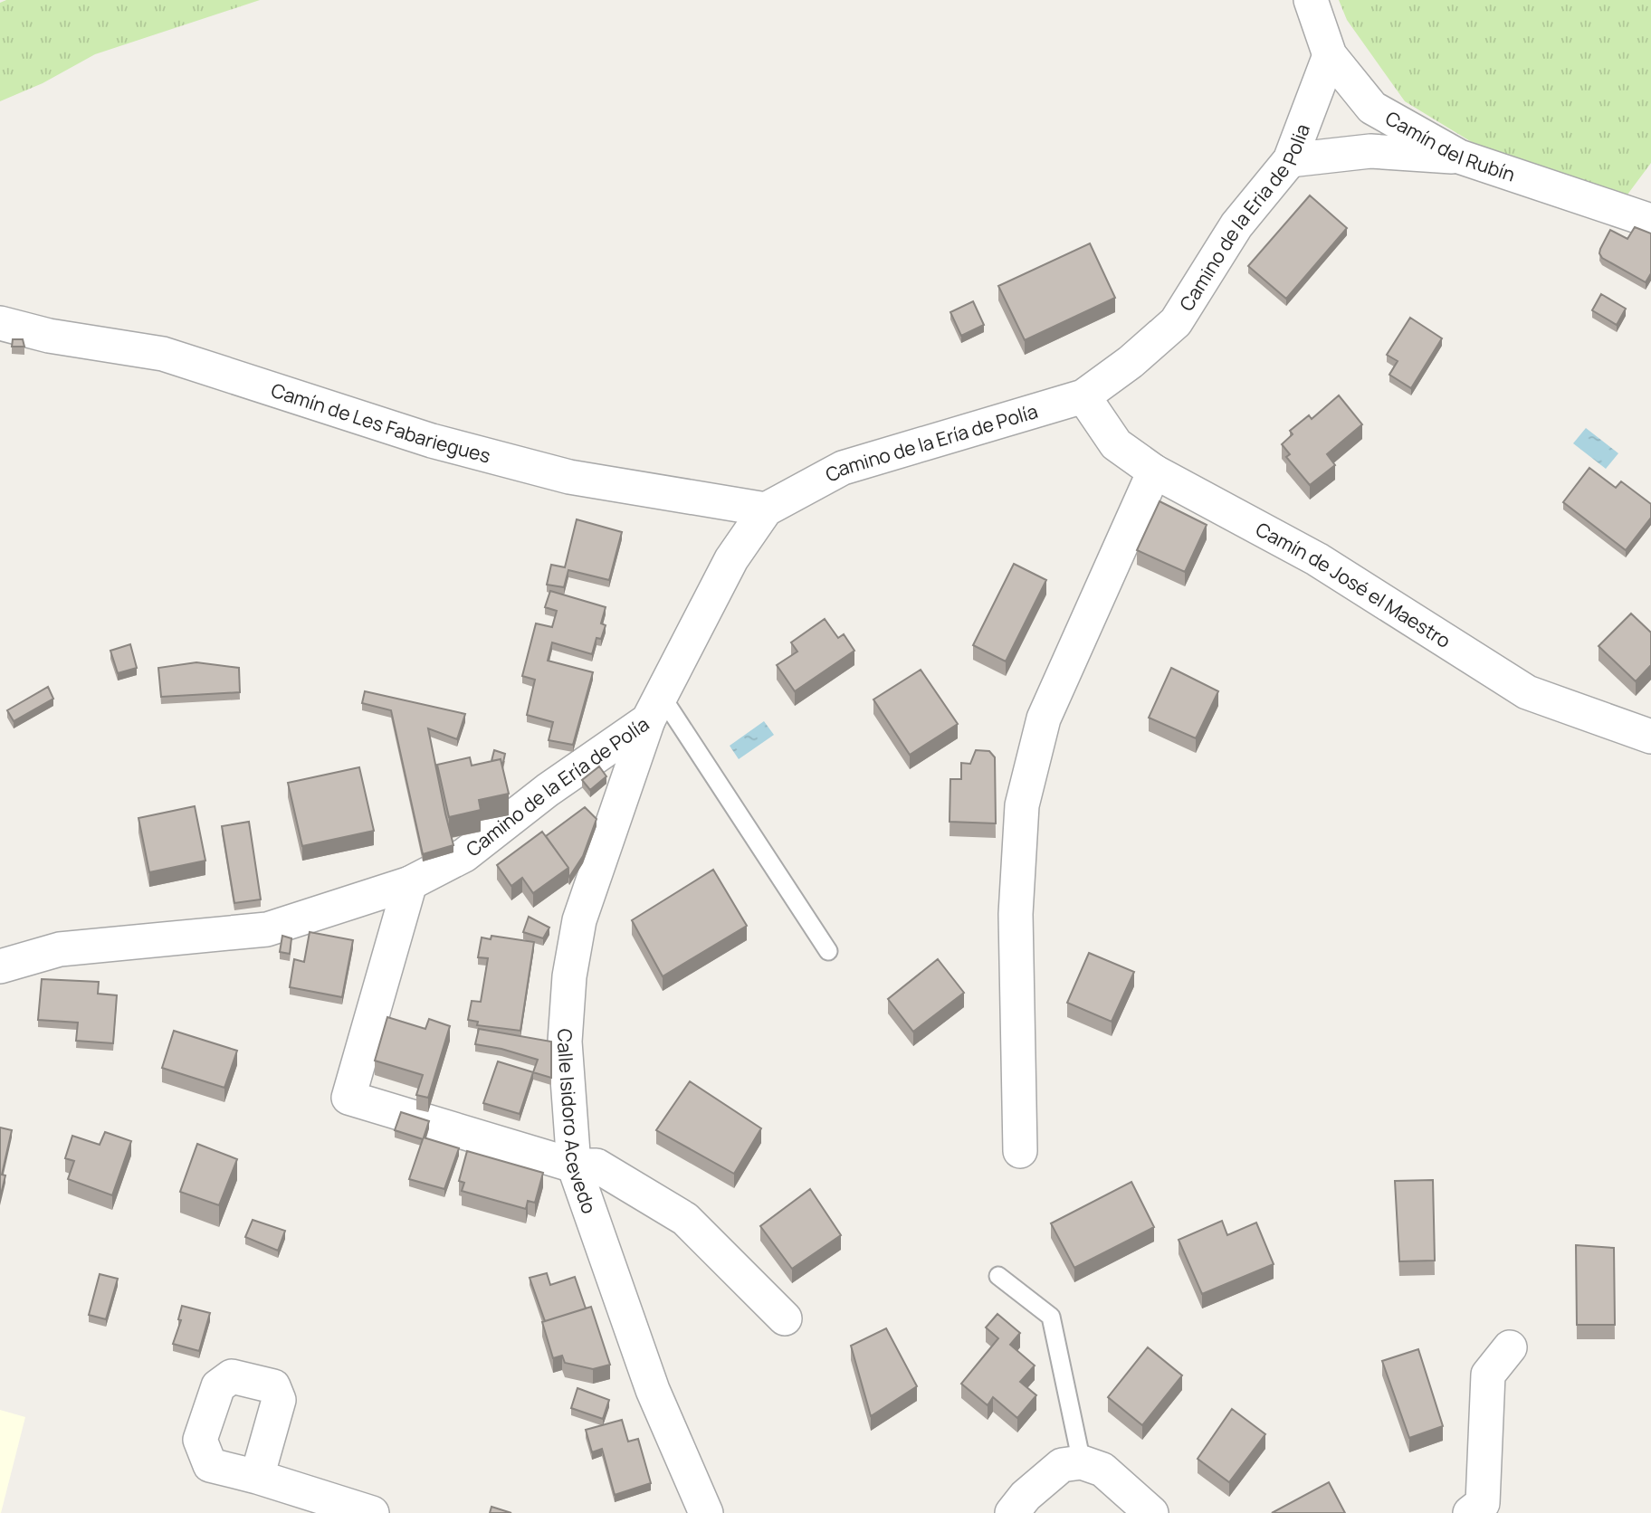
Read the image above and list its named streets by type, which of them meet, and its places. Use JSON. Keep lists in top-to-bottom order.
{
  "streets": {
    "street": [
      "Camín del Rubín",
      "Camino de la Eria de Polia",
      "Camín de Les Fabariegues",
      "Camino de la Ería de Polía",
      "Camín de José el Maestro",
      "Calle Isidoro Acevedo"
    ]
  },
  "crossings": [
    ["Camín del Rubín", "Camino de la Eria de Polia"],
    ["Camino de la Eria de Polia", "Camino de la Ería de Polía"],
    ["Camín de Les Fabariegues", "Camino de la Ería de Polía"],
    ["Camino de la Ería de Polía", "Camín de José el Maestro"],
    ["Camino de la Ería de Polía", "Calle Isidoro Acevedo"]
  ]
}
